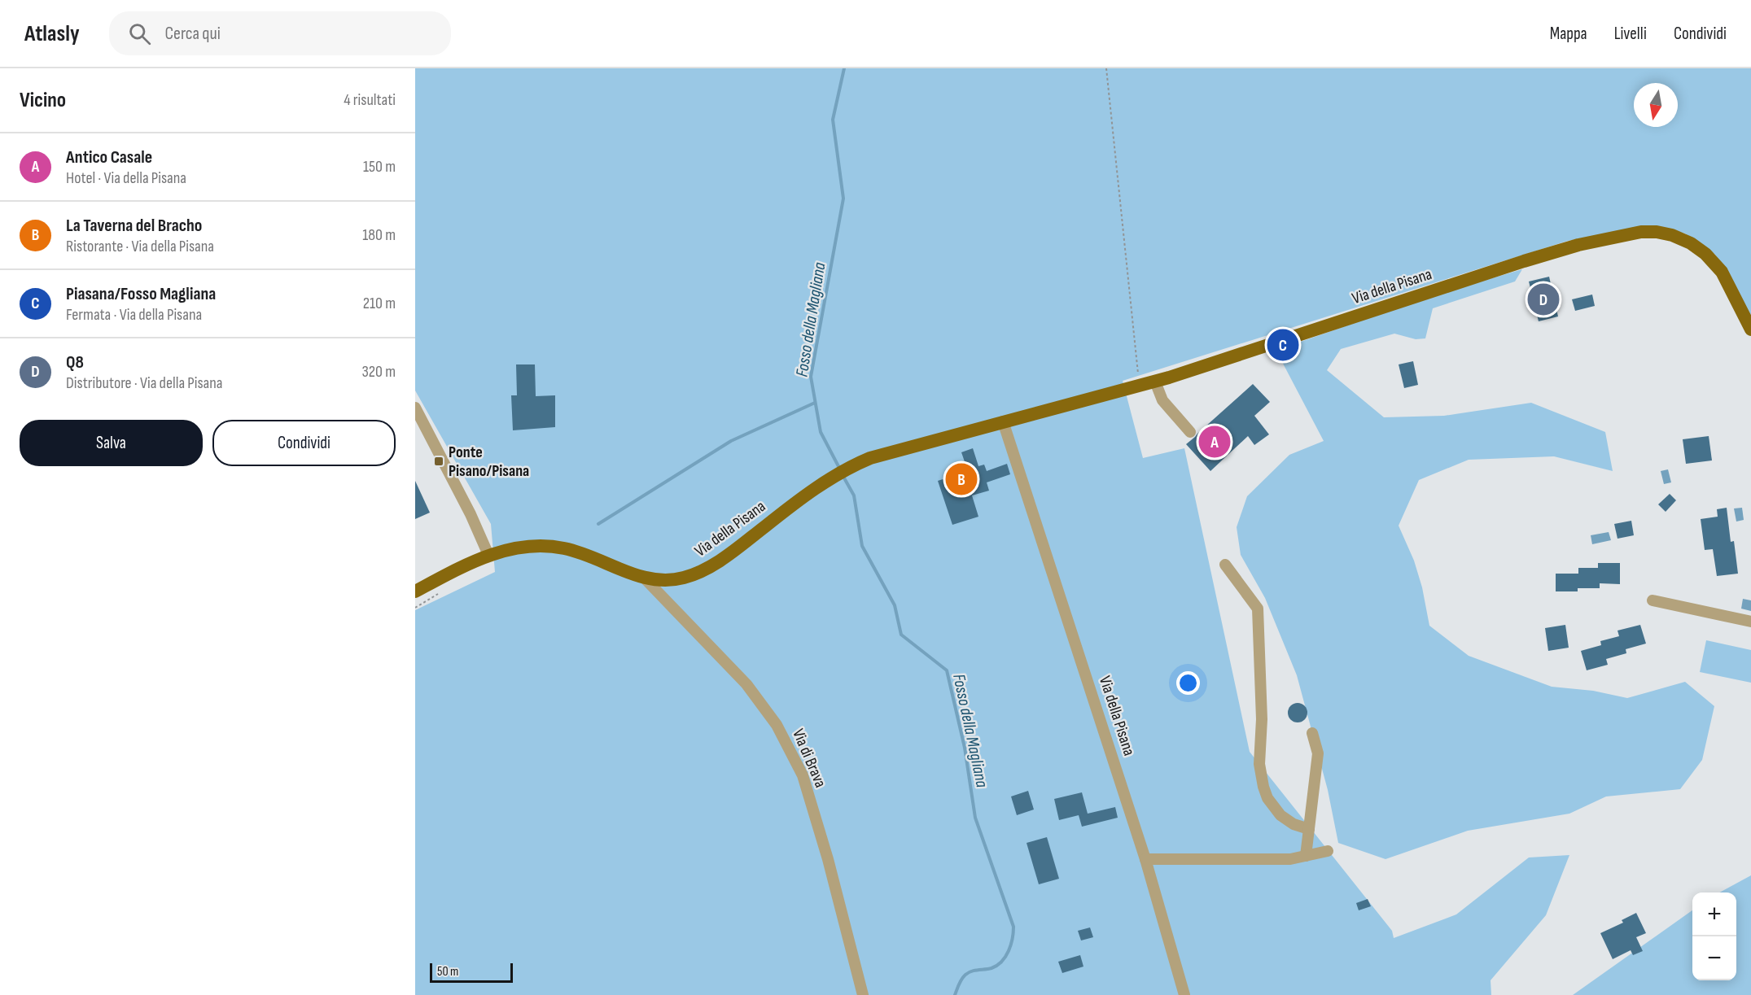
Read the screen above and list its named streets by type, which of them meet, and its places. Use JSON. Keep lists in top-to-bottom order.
{
  "streets": {
    "main road": ["Via della Pisana"],
    "street": ["Via di Brava"]
  },
  "crossings": [
    ["Via della Pisana", "Via di Brava"]
  ],
  "water": ["Fosso della Magliana"],
  "places": {
    "transit": ["Ponte Pisano/Pisana"]
  },
  "scale_bar": "50 m",
  "north": "bottom",
  "page": {
    "header": "Atlasly",
    "search": "Cerca qui",
    "nav": ["Mappa", "Livelli", "Condividi"],
    "heading": ["Vicino", "4 risultati"],
    "list": [
      {
        "mark": "A",
        "name": "Antico Casale",
        "note": "Hotel · Via della Pisana",
        "value": "150 m"
      },
      {
        "mark": "B",
        "name": "La Taverna del Bracho",
        "note": "Ristorante · Via della Pisana",
        "value": "180 m"
      },
      {
        "mark": "C",
        "name": "Piasana/Fosso Magliana",
        "note": "Fermata · Via della Pisana",
        "value": "210 m"
      },
      {
        "mark": "D",
        "name": "Q8",
        "note": "Distributore · Via della Pisana",
        "value": "320 m"
      }
    ],
    "pins": [
      "D",
      "C",
      "A",
      "B"
    ],
    "buttons": ["Salva", "Condividi"],
    "map_buttons": ["+", "−"],
    "scale": "50 m"
  }
}
